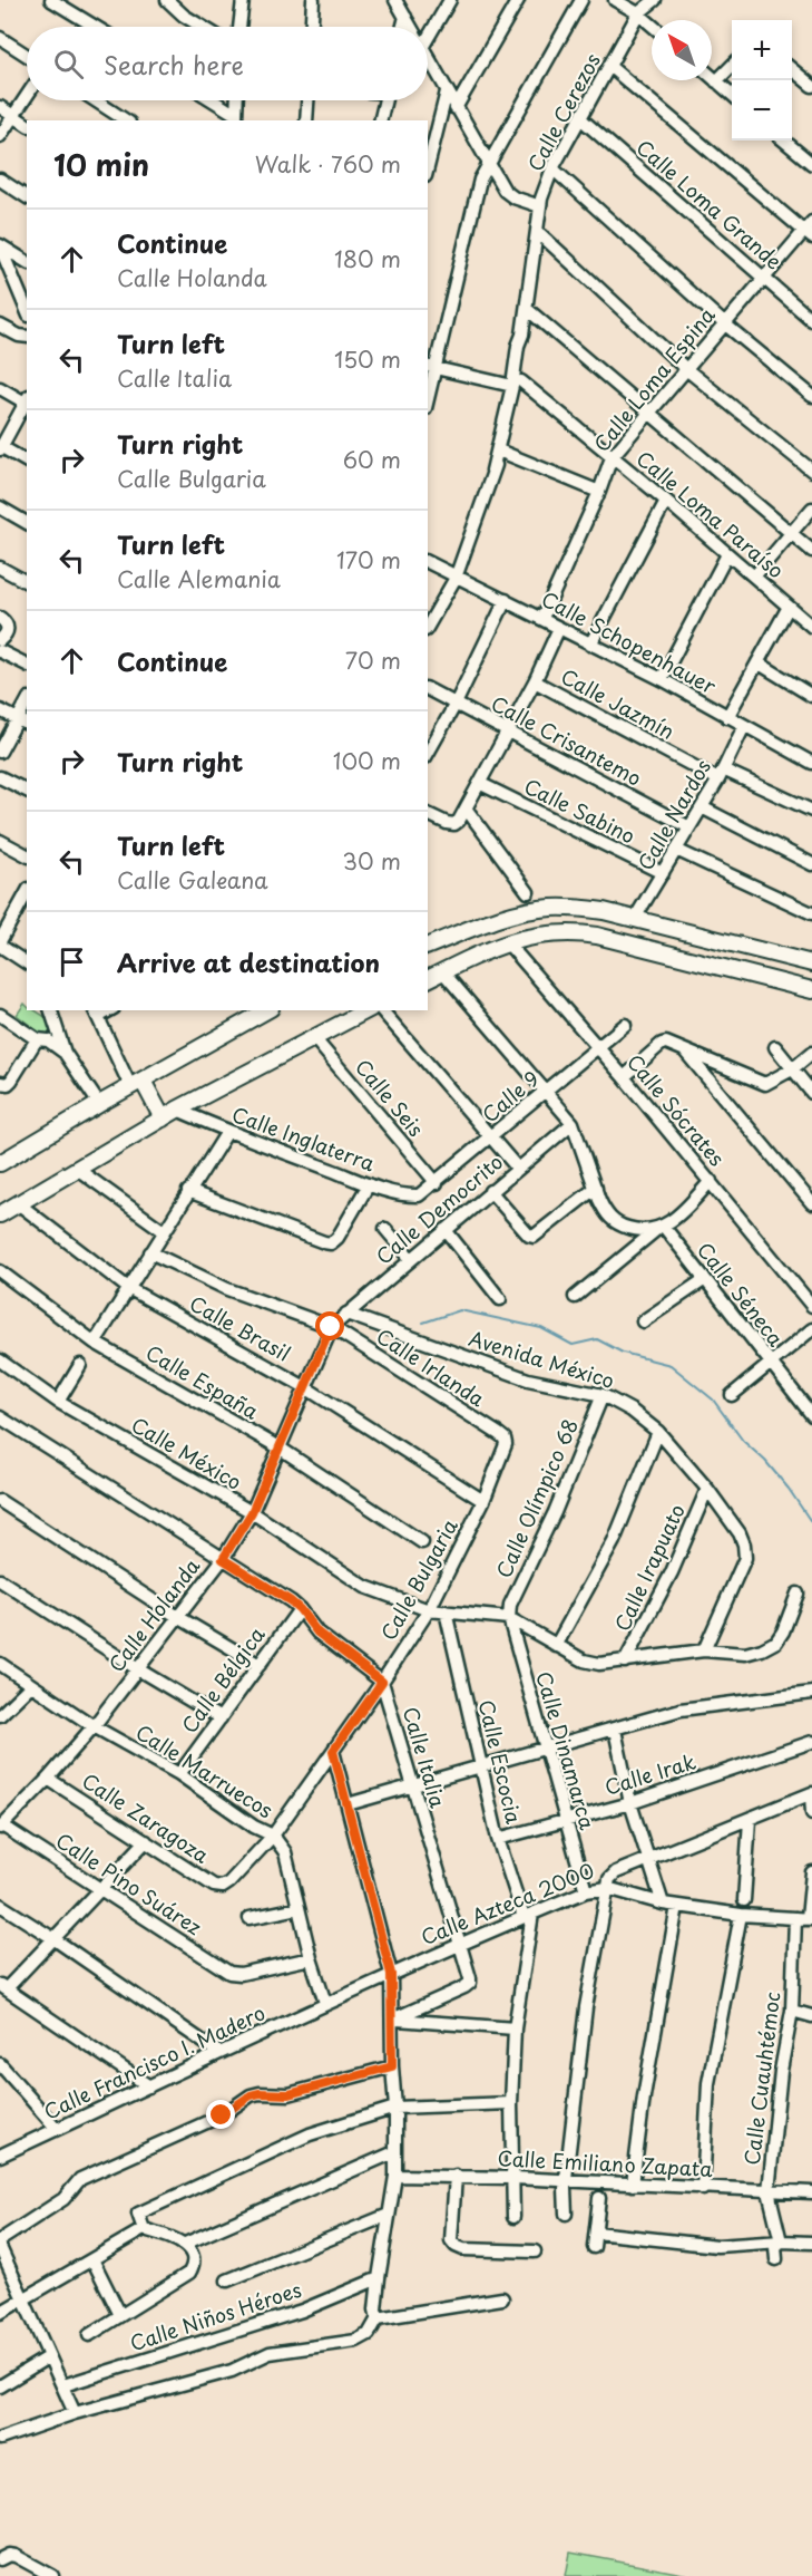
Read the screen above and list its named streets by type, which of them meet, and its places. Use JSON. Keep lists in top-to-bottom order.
{
  "streets": {
    "street": [
      "Calle Cerezos",
      "Calle Loma Grande",
      "Calle Loma Espina",
      "Calle Loma Paraíso",
      "Calle Schopenhauer",
      "Calle Jazmín",
      "Calle Crisantemo",
      "Calle Sabino",
      "Calle Nardos",
      "Calle 9",
      "Calle Seis",
      "Calle Sócrates",
      "Calle Inglaterra",
      "Calle Democrito",
      "Calle Séneca",
      "Calle Brasil",
      "Avenida México",
      "Calle Irlanda",
      "Calle España",
      "Calle México",
      "Calle Olímpico 68",
      "Calle Irapuato",
      "Calle Bulgaria",
      "Calle Holanda",
      "Calle Bélgica",
      "Calle Dinamarca",
      "Calle Italia",
      "Calle Escocia",
      "Calle Marruecos",
      "Calle Irak",
      "Calle Zaragoza",
      "Calle Pino Suárez",
      "Calle Azteca 2000",
      "Calle Francisco I. Madero",
      "Calle Cuauhtémoc",
      "Calle Emiliano Zapata",
      "Calle Niños Héroes"
    ]
  },
  "crossings": [
    ["Calle Cerezos", "Calle Loma Grande"],
    ["Calle Cerezos", "Calle Loma Paraíso"],
    ["Calle Cerezos", "Calle Schopenhauer"],
    ["Calle Loma Grande", "Calle Loma Espina"],
    ["Calle Loma Espina", "Calle Loma Paraíso"],
    ["Calle Loma Espina", "Calle Schopenhauer"],
    ["Calle Schopenhauer", "Calle Nardos"],
    ["Calle Jazmín", "Calle Nardos"],
    ["Calle Crisantemo", "Calle Nardos"],
    ["Calle Sabino", "Calle Nardos"],
    ["Calle 9", "Calle Seis"],
    ["Calle 9", "Calle Sócrates"],
    ["Calle 9", "Calle Inglaterra"],
    ["Calle Democrito", "Avenida México"],
    ["Calle Democrito", "Calle Irlanda"],
    ["Calle Democrito", "Calle Holanda"],
    ["Calle Brasil", "Calle Bulgaria"],
    ["Calle Brasil", "Calle Holanda"],
    ["Avenida México", "Calle Olímpico 68"],
    ["Avenida México", "Calle Irapuato"],
    ["Calle Irlanda", "Calle Bulgaria"],
    ["Calle Irlanda", "Calle Holanda"],
    ["Calle España", "Calle Holanda"],
    ["Calle México", "Calle Bulgaria"],
    ["Calle México", "Calle Holanda"],
    ["Calle Olímpico 68", "Calle Dinamarca"],
    ["Calle Bulgaria", "Calle Italia"],
    ["Calle Bulgaria", "Calle Marruecos"],
    ["Calle Bulgaria", "Calle Zaragoza"],
    ["Calle Holanda", "Calle Marruecos"],
    ["Calle Holanda", "Calle Zaragoza"],
    ["Calle Holanda", "Calle Pino Suárez"],
    ["Calle Bélgica", "Calle Marruecos"],
    ["Calle Dinamarca", "Calle Irak"],
    ["Calle Dinamarca", "Calle Azteca 2000"],
    ["Calle Italia", "Calle Azteca 2000"],
    ["Calle Escocia", "Calle Irak"],
    ["Calle Escocia", "Calle Azteca 2000"],
    ["Calle Marruecos", "Calle Pino Suárez"],
    ["Calle Marruecos", "Calle Azteca 2000"],
    ["Calle Marruecos", "Calle Francisco I. Madero"],
    ["Calle Azteca 2000", "Calle Francisco I. Madero"],
    ["Calle Cuauhtémoc", "Calle Emiliano Zapata"]
  ],
  "north": "top left",
  "page": {
    "map_buttons": ["+", "−"],
    "search": "Search here",
    "heading": ["10 min", "Walk · 760 m"],
    "list": [
      ["Continue", "Calle Holanda", "180 m"],
      ["Turn left", "Calle Italia", "150 m"],
      ["Turn right", "Calle Bulgaria", "60 m"],
      ["Turn left", "Calle Alemania", "170 m"],
      ["Continue", "70 m"],
      ["Turn right", "100 m"],
      ["Turn left", "Calle Galeana", "30 m"],
      "Arrive at destination"
    ]
  }
}
